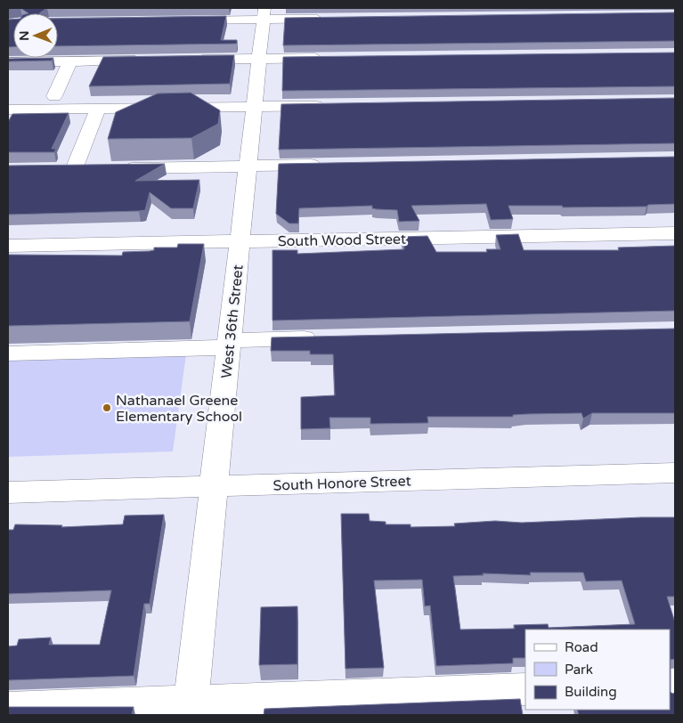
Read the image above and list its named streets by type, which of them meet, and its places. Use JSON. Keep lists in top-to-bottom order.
{
  "streets": {
    "street": ["South Wood Street", "West 36th Street", "South Honore Street"]
  },
  "crossings": [
    ["South Wood Street", "West 36th Street"],
    ["West 36th Street", "South Honore Street"]
  ],
  "places": ["Nathanael Greene Elementary School"],
  "legend": ["Road", "Park", "Building"],
  "north": "left"
}
